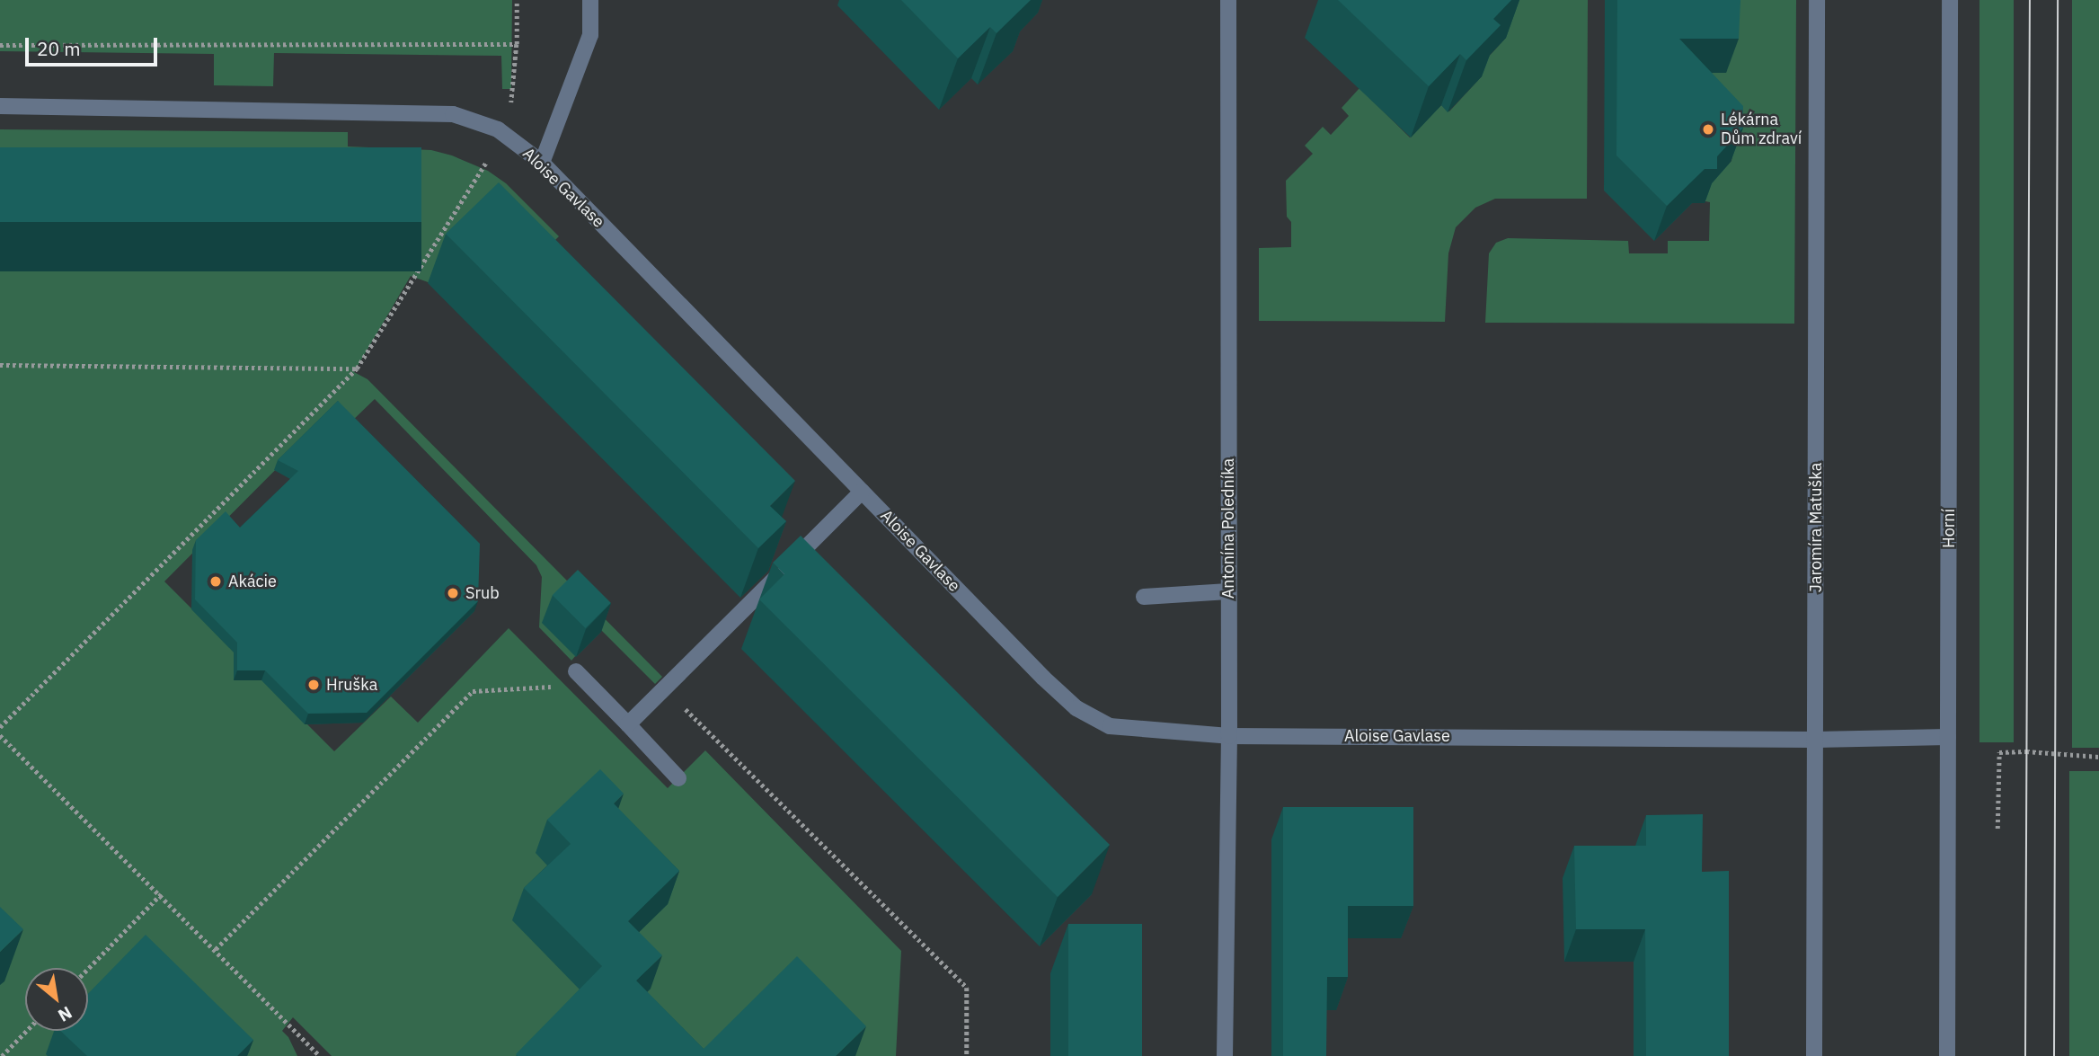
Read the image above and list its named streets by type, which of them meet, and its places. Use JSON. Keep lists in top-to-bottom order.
{
  "streets": {
    "street": [
      "Aloise Gavlase",
      "Jaromíra Matuška",
      "Antonína Poledníka",
      "Horní"
    ]
  },
  "crossings": [
    ["Aloise Gavlase", "Jaromíra Matuška"],
    ["Aloise Gavlase", "Antonína Poledníka"],
    ["Aloise Gavlase", "Horní"]
  ],
  "places": [
    "Lékárna Dům zdraví",
    "Akácie",
    "Srub",
    "Hruška"
  ],
  "scale_bar": "20 m",
  "north": "bottom right"
}
